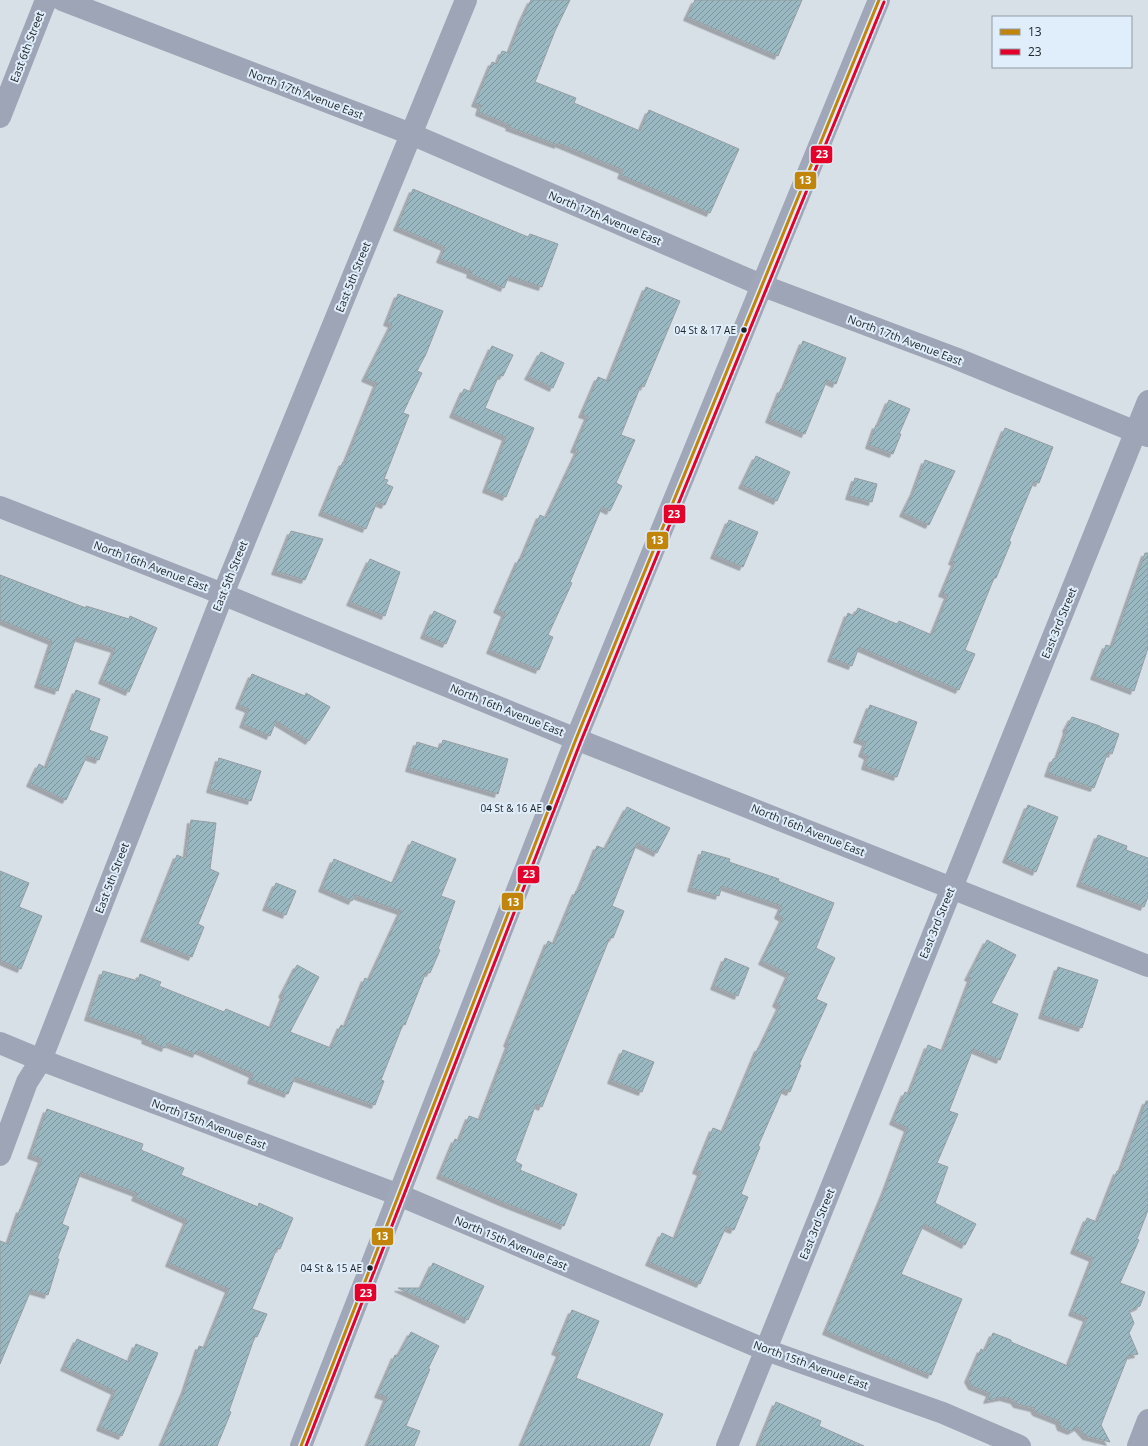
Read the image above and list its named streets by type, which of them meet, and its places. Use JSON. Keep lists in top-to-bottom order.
{
  "streets": {
    "street": [
      "East 6th Street",
      "North 17th Avenue East",
      "East 5th Street",
      "North 16th Avenue East",
      "East 3rd Street",
      "North 15th Avenue East"
    ]
  },
  "crossings": [
    ["North 17th Avenue East", "East 5th Street"],
    ["North 17th Avenue East", "East 3rd Street"],
    ["East 5th Street", "North 16th Avenue East"],
    ["East 5th Street", "North 15th Avenue East"],
    ["North 16th Avenue East", "East 3rd Street"],
    ["East 3rd Street", "North 15th Avenue East"]
  ],
  "places": ["04 St & 17 AE", "04 St & 16 AE", "04 St & 15 AE"],
  "lines": ["transit line 13", "transit line 23"],
  "legend": ["13", "23"]
}
